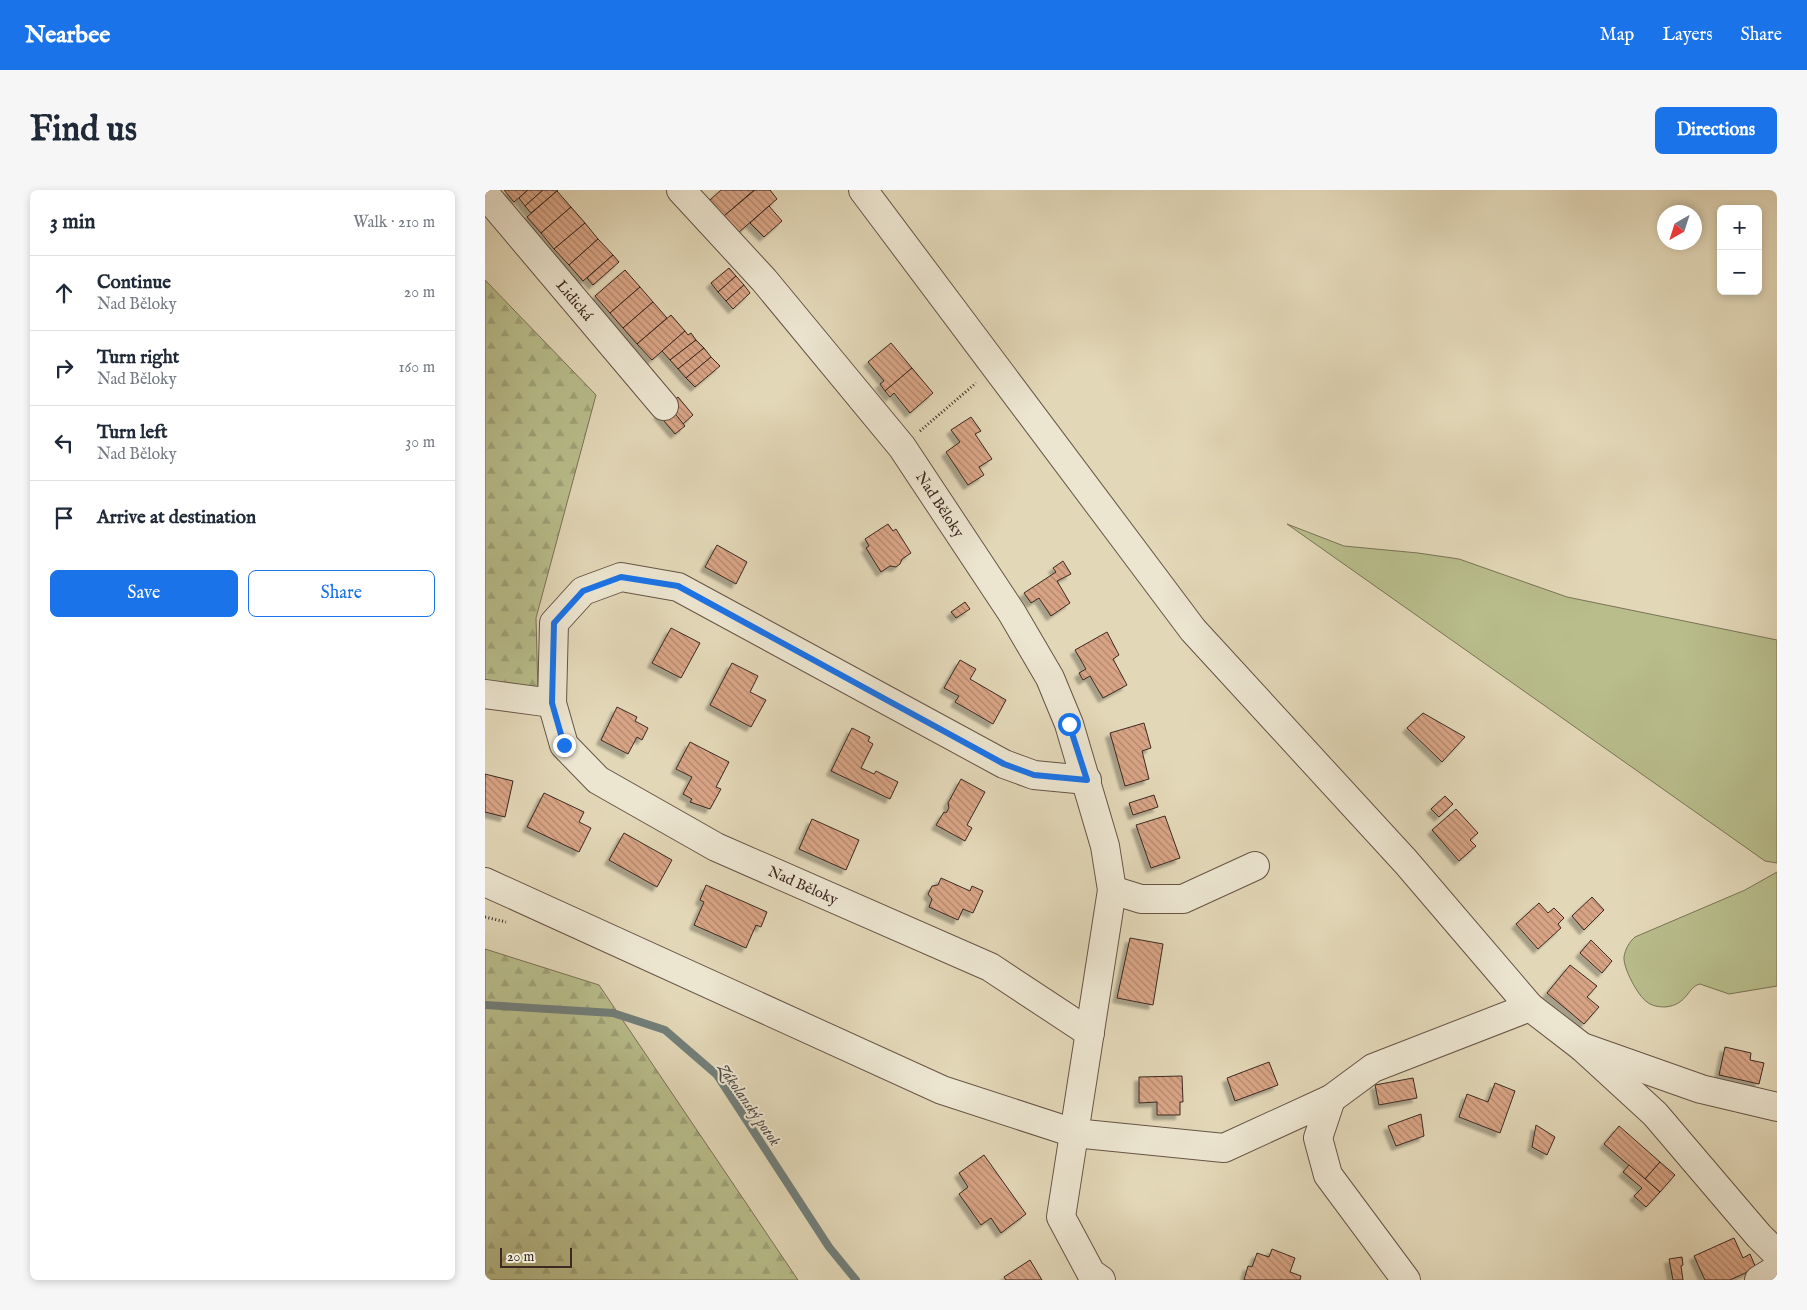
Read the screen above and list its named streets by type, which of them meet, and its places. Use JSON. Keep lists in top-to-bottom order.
{
  "streets": {
    "street": ["Lidická", "Nad Běloky"]
  },
  "water": ["Zákolanský potok"],
  "scale_bar": "20 m",
  "north": "bottom left",
  "page": {
    "header": "Nearbee",
    "nav": ["Map", "Layers", "Share"],
    "buttons": [
      "Directions",
      ["Save", "Share"]
    ],
    "title": "Find us",
    "heading": ["3 min", "Walk · 210 m"],
    "map_buttons": ["+", "−"],
    "list": [
      ["Continue", "Nad Běloky", "20 m"],
      ["Turn right", "Nad Běloky", "160 m"],
      ["Turn left", "Nad Běloky", "30 m"],
      "Arrive at destination"
    ],
    "scale": "20 m"
  }
}
